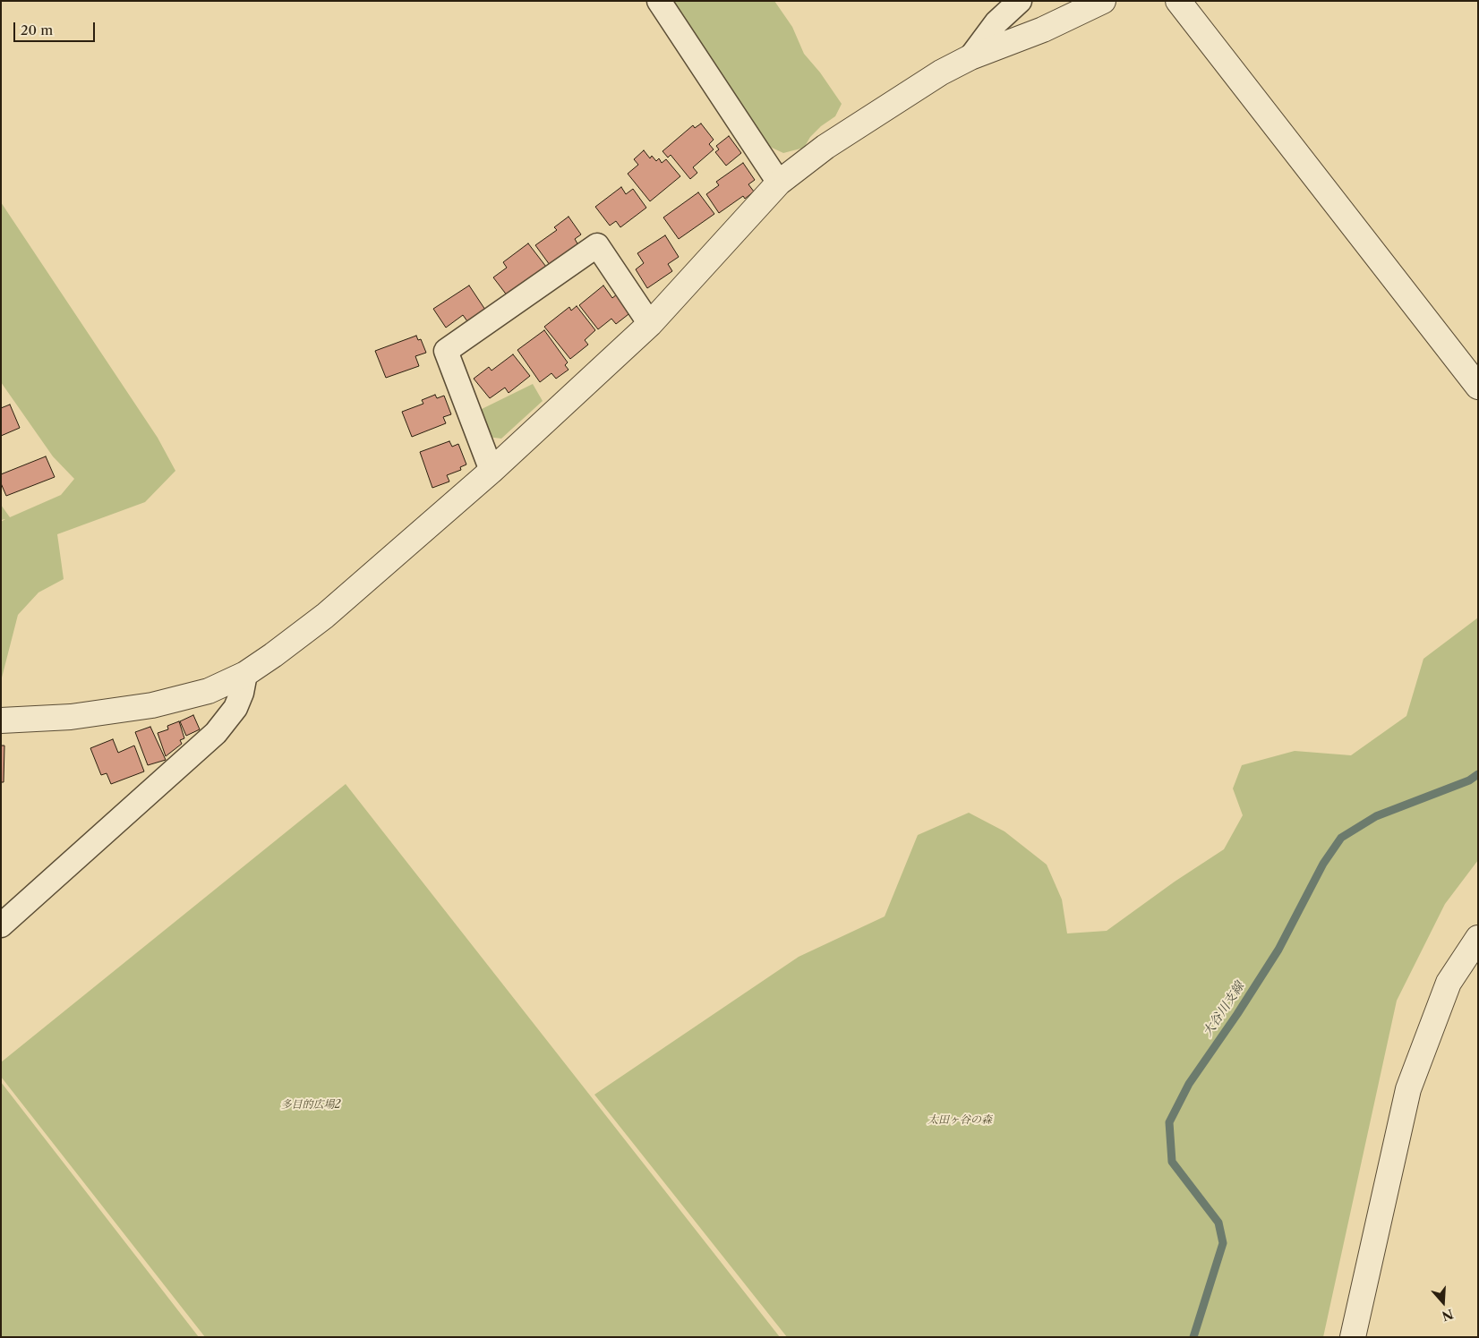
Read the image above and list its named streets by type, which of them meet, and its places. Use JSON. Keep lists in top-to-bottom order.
{
  "water": ["大谷川支線"],
  "parks": ["多目的広場2", "太田ヶ谷の森"],
  "scale_bar": "20 m",
  "north": "bottom"
}
